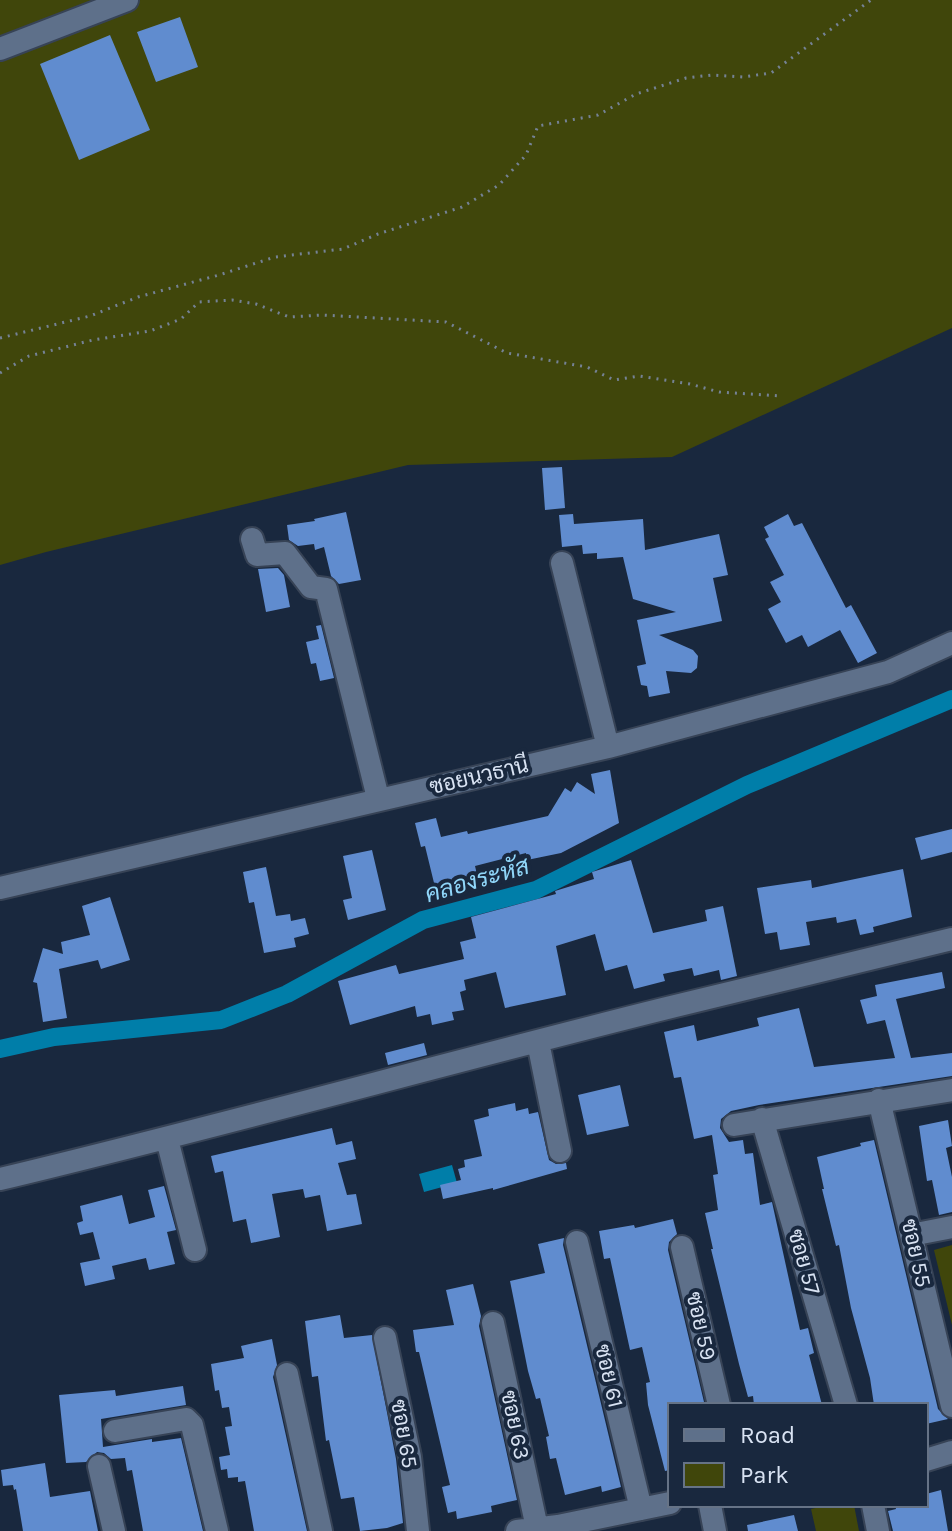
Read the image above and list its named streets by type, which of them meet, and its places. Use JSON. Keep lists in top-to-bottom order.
{
  "streets": {
    "street": [
      "ซอยนวธานี",
      "ซอย 55",
      "ซอย 57",
      "ซอย 59",
      "ซอย 61",
      "ซอย 63",
      "ซอย 65"
    ]
  },
  "water": ["คลองระหัส"],
  "legend": ["Road", "Park"]
}
